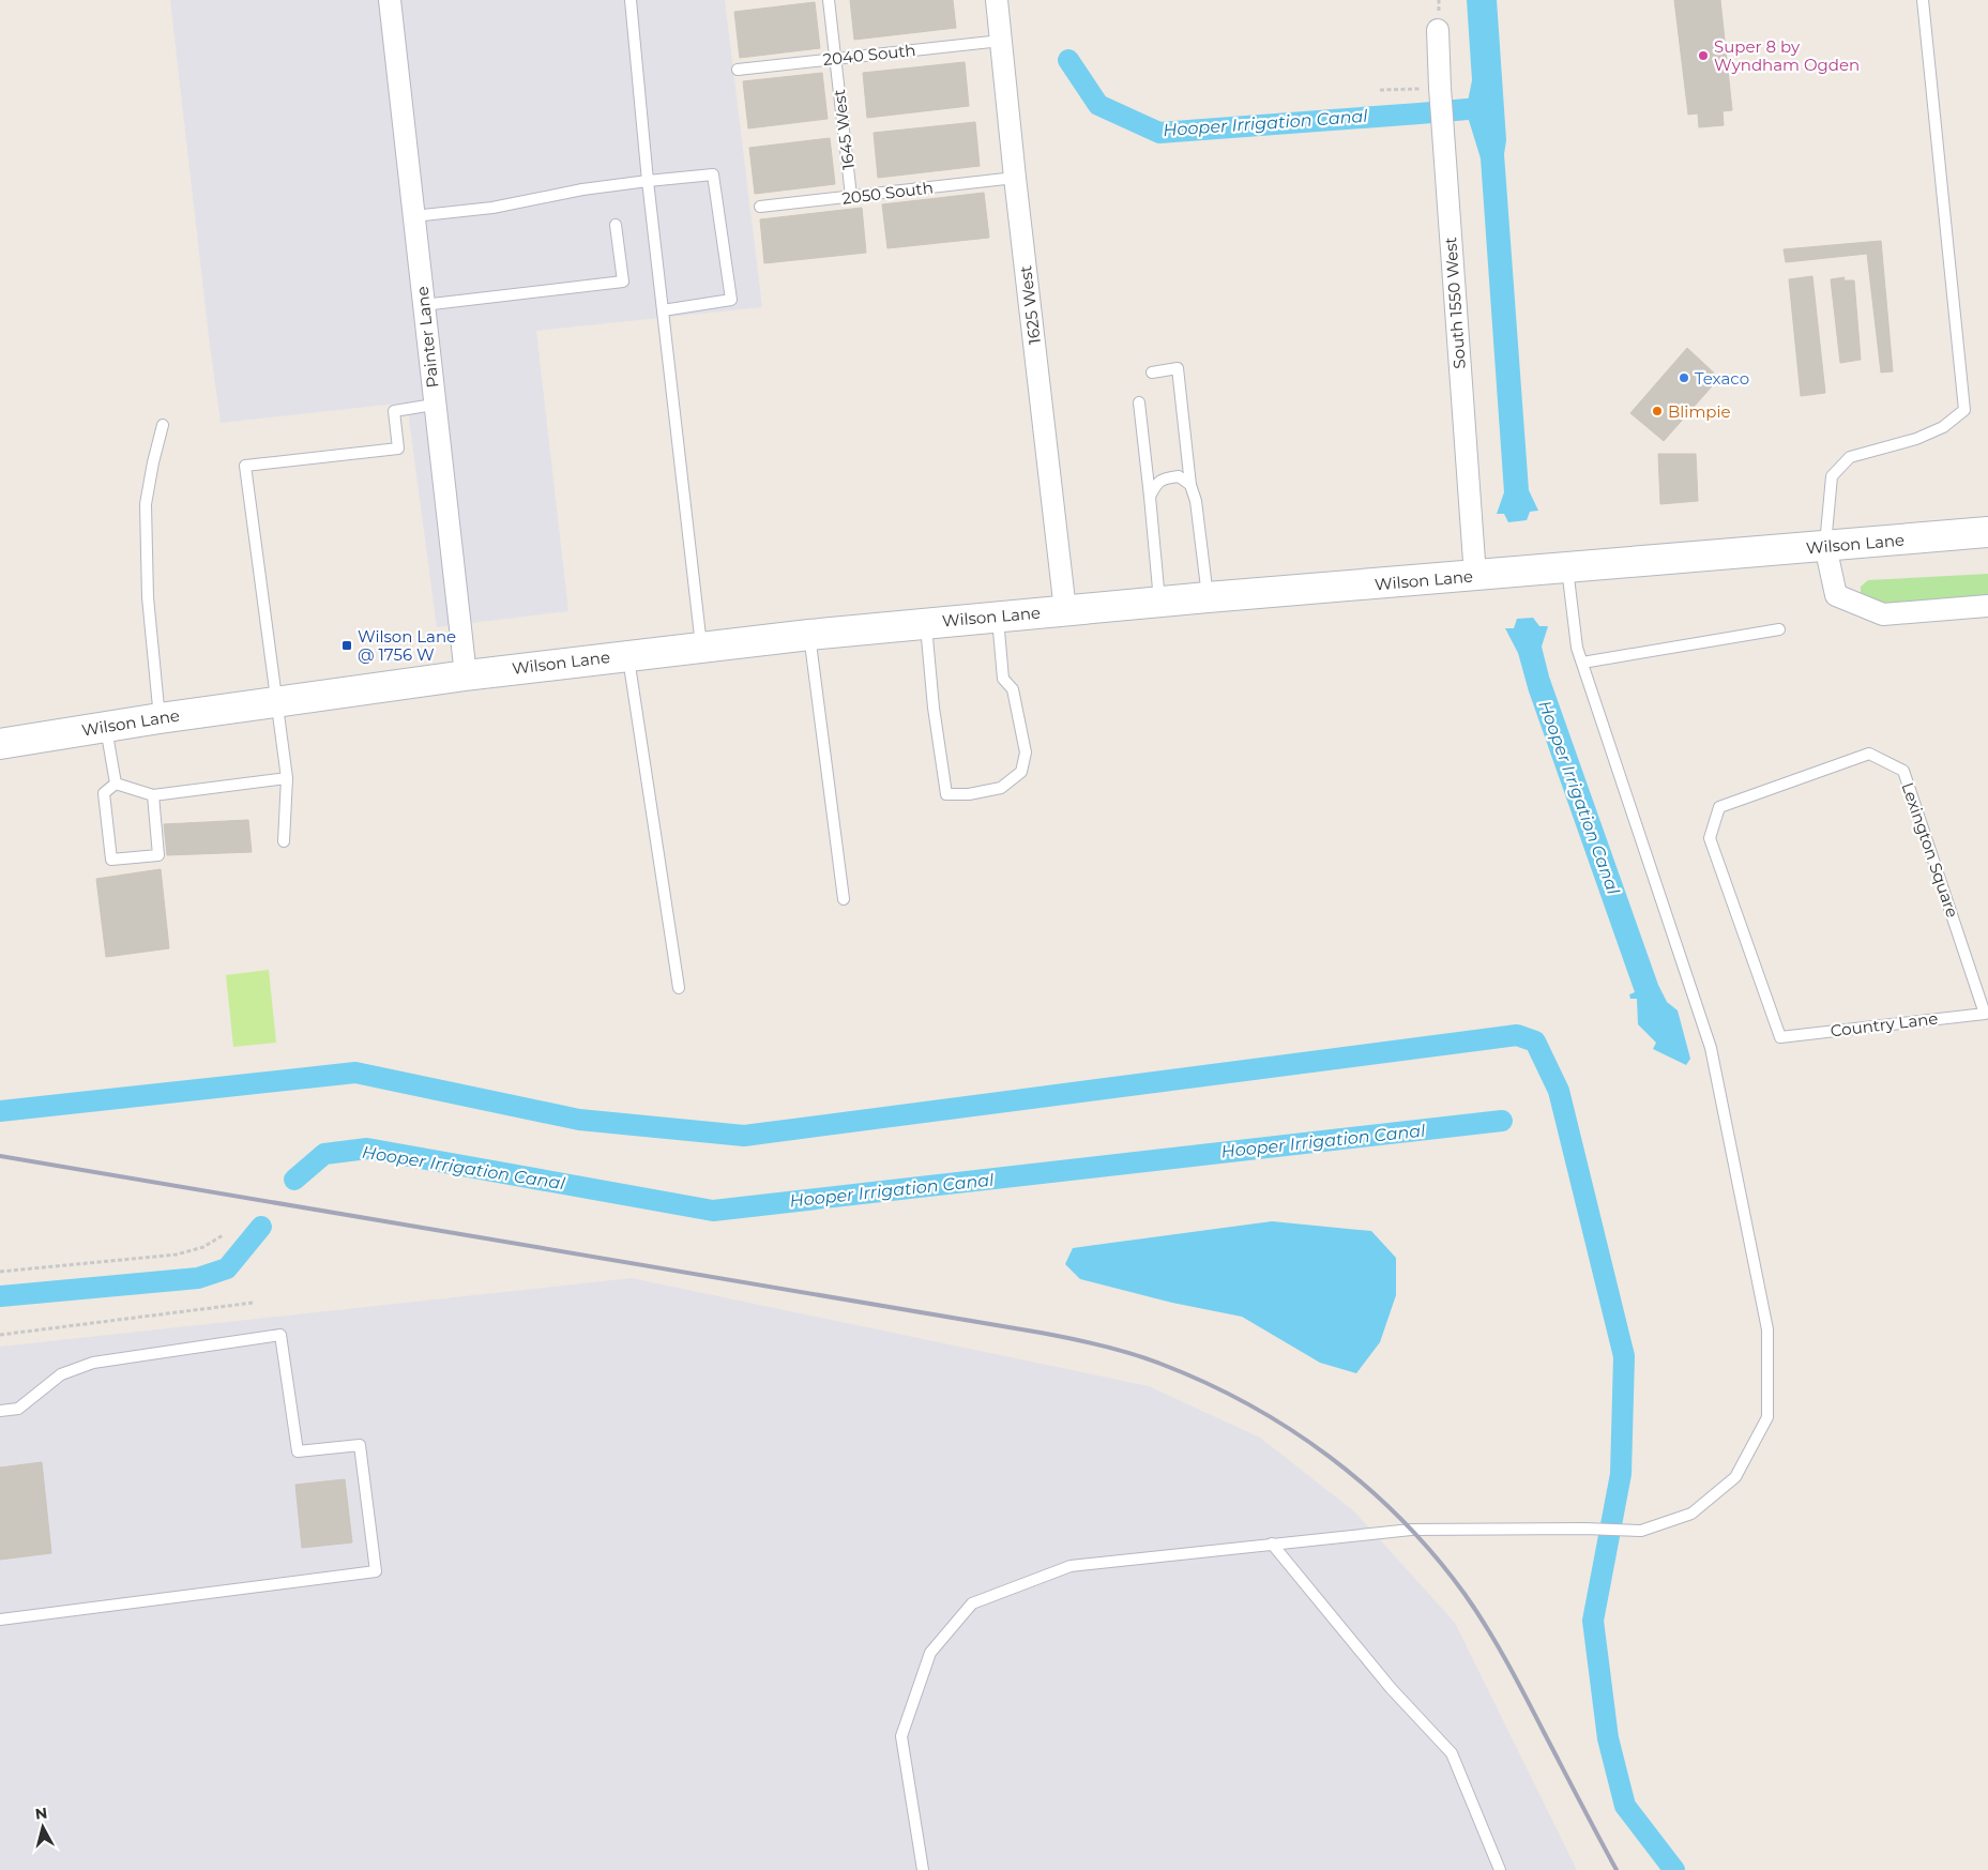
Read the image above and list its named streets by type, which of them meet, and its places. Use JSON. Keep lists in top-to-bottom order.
{
  "streets": {
    "main road": ["Wilson Lane"],
    "street": ["South 1550 West", "1625 West", "Painter Lane"],
    "lane": [
      "2040 South",
      "1645 West",
      "2050 South",
      "Lexington Square",
      "Country Lane"
    ]
  },
  "crossings": [
    ["2040 South", "1645 West"],
    ["2040 South", "1625 West"],
    ["1645 West", "2050 South"],
    ["2050 South", "1625 West"],
    ["South 1550 West", "Wilson Lane"],
    ["1625 West", "Wilson Lane"],
    ["Painter Lane", "Wilson Lane"],
    ["Lexington Square", "Country Lane"]
  ],
  "water": ["Hooper Irrigation Canal"],
  "places": {
    "other": ["Super 8 by Wyndham Ogden", "Texaco", "Blimpie"],
    "transit": ["Wilson Lane @ 1756 W"]
  },
  "north": "top"
}
